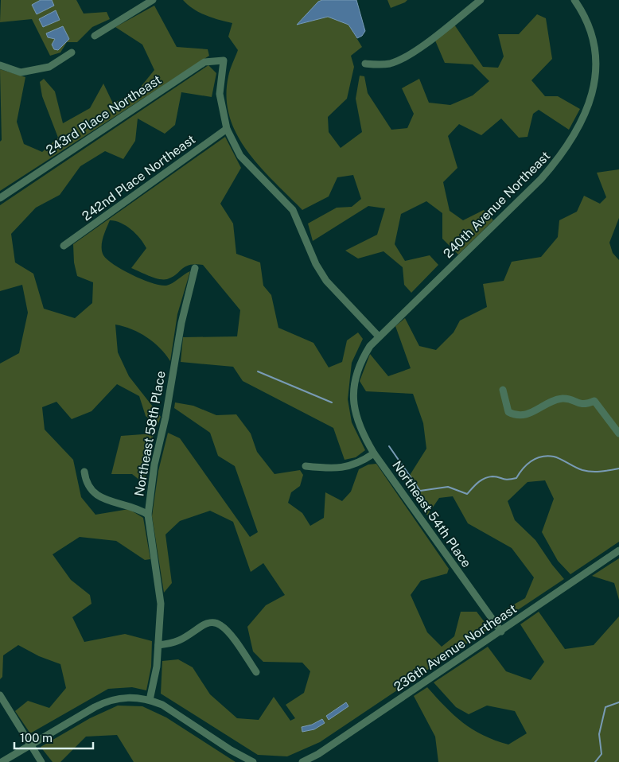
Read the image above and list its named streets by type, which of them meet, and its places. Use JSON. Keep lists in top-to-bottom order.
{
  "streets": {
    "street": [
      "243rd Place Northeast",
      "242nd Place Northeast",
      "240th Avenue Northeast",
      "Northeast 58th Place",
      "Northeast 54th Place",
      "236th Avenue Northeast"
    ]
  },
  "crossings": [
    ["243rd Place Northeast", "242nd Place Northeast"],
    ["240th Avenue Northeast", "Northeast 54th Place"],
    ["Northeast 54th Place", "236th Avenue Northeast"]
  ],
  "scale_bar": "100 m"
}
